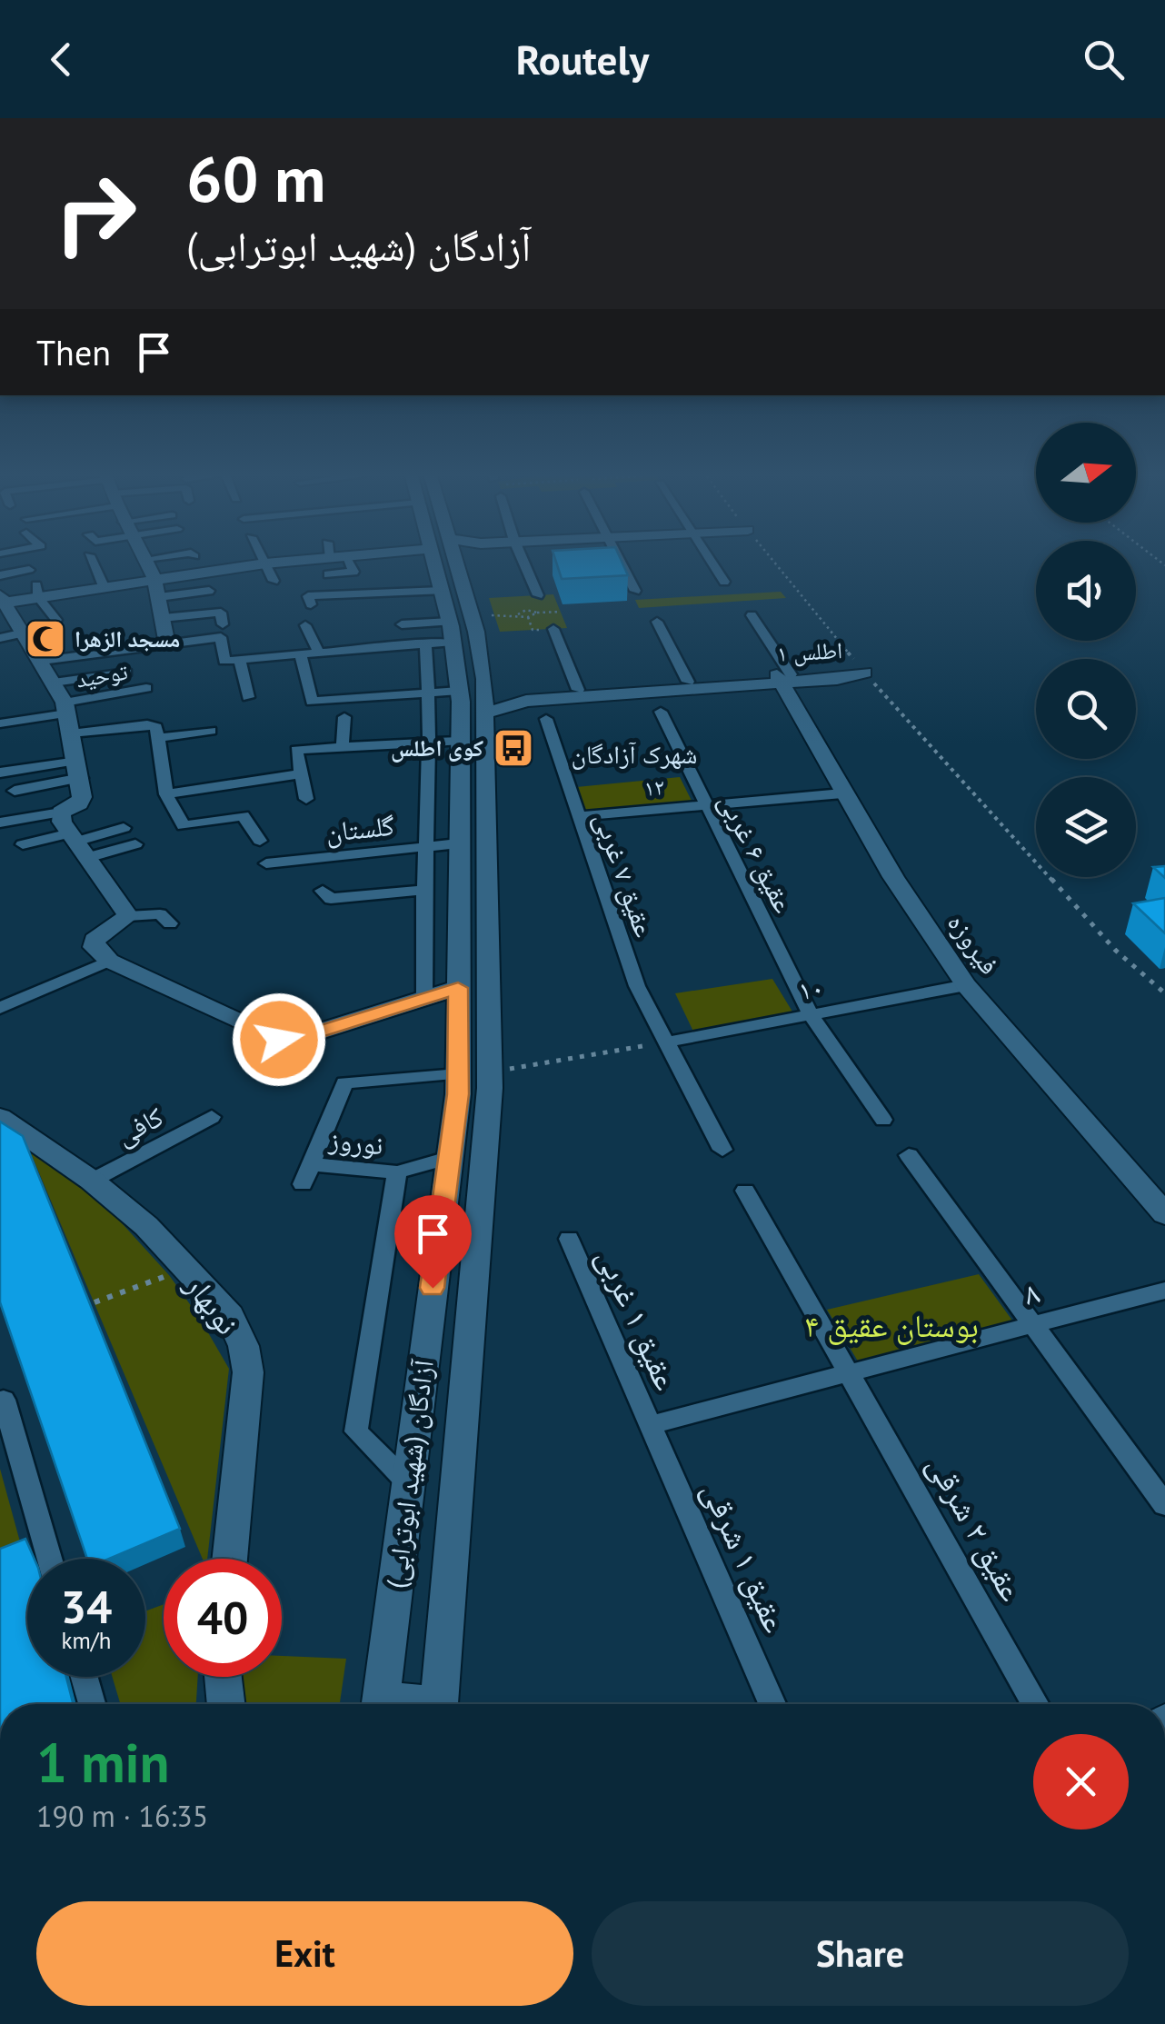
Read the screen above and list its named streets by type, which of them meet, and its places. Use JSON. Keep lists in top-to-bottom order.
{
  "streets": {
    "street": [
      "اطلس ۱",
      "توحید",
      "۱۲",
      "گلستان",
      "عقیق ۶ غربی",
      "عقیق ۷ غربی",
      "فیروزه",
      "۱۰",
      "کافی",
      "نوروز",
      "۸",
      "نوبهار",
      "عقیق ۱ غربی",
      "آزادگان (شهید ابوترابی)",
      "عقیق ۲ شرقی",
      "عقیق ۱ شرقی"
    ]
  },
  "crossings": [
    ["اطلس ۱", "فیروزه"],
    ["اطلس ۱", "آزادگان (شهید ابوترابی)"],
    ["۱۲", "عقیق ۶ غربی"],
    ["۱۲", "عقیق ۷ غربی"],
    ["۱۲", "فیروزه"],
    ["گلستان", "آزادگان (شهید ابوترابی)"],
    ["عقیق ۶ غربی", "۱۰"],
    ["عقیق ۷ غربی", "۱۰"],
    ["فیروزه", "۱۰"],
    ["کافی", "نوبهار"],
    ["۸", "عقیق ۱ غربی"],
    ["۸", "عقیق ۲ شرقی"],
    ["۸", "عقیق ۱ شرقی"],
    ["عقیق ۱ غربی", "عقیق ۱ شرقی"]
  ],
  "districts": ["شهرک آزادگان"],
  "parks": ["بوستان عقیق ۴"],
  "places": {
    "mosque": ["مسجد الزهرا"],
    "bus stop": ["کوی اطلس"]
  },
  "north": "right",
  "page": {
    "header": "Routely",
    "turn": ["60 m", "آزادگان (شهید ابوترابی)"],
    "then": "Then",
    "speed": "34 km/h",
    "limit": "40",
    "heading": ["1 min", "190 m · 16:35"],
    "buttons": ["Exit", "Share"]
  }
}
